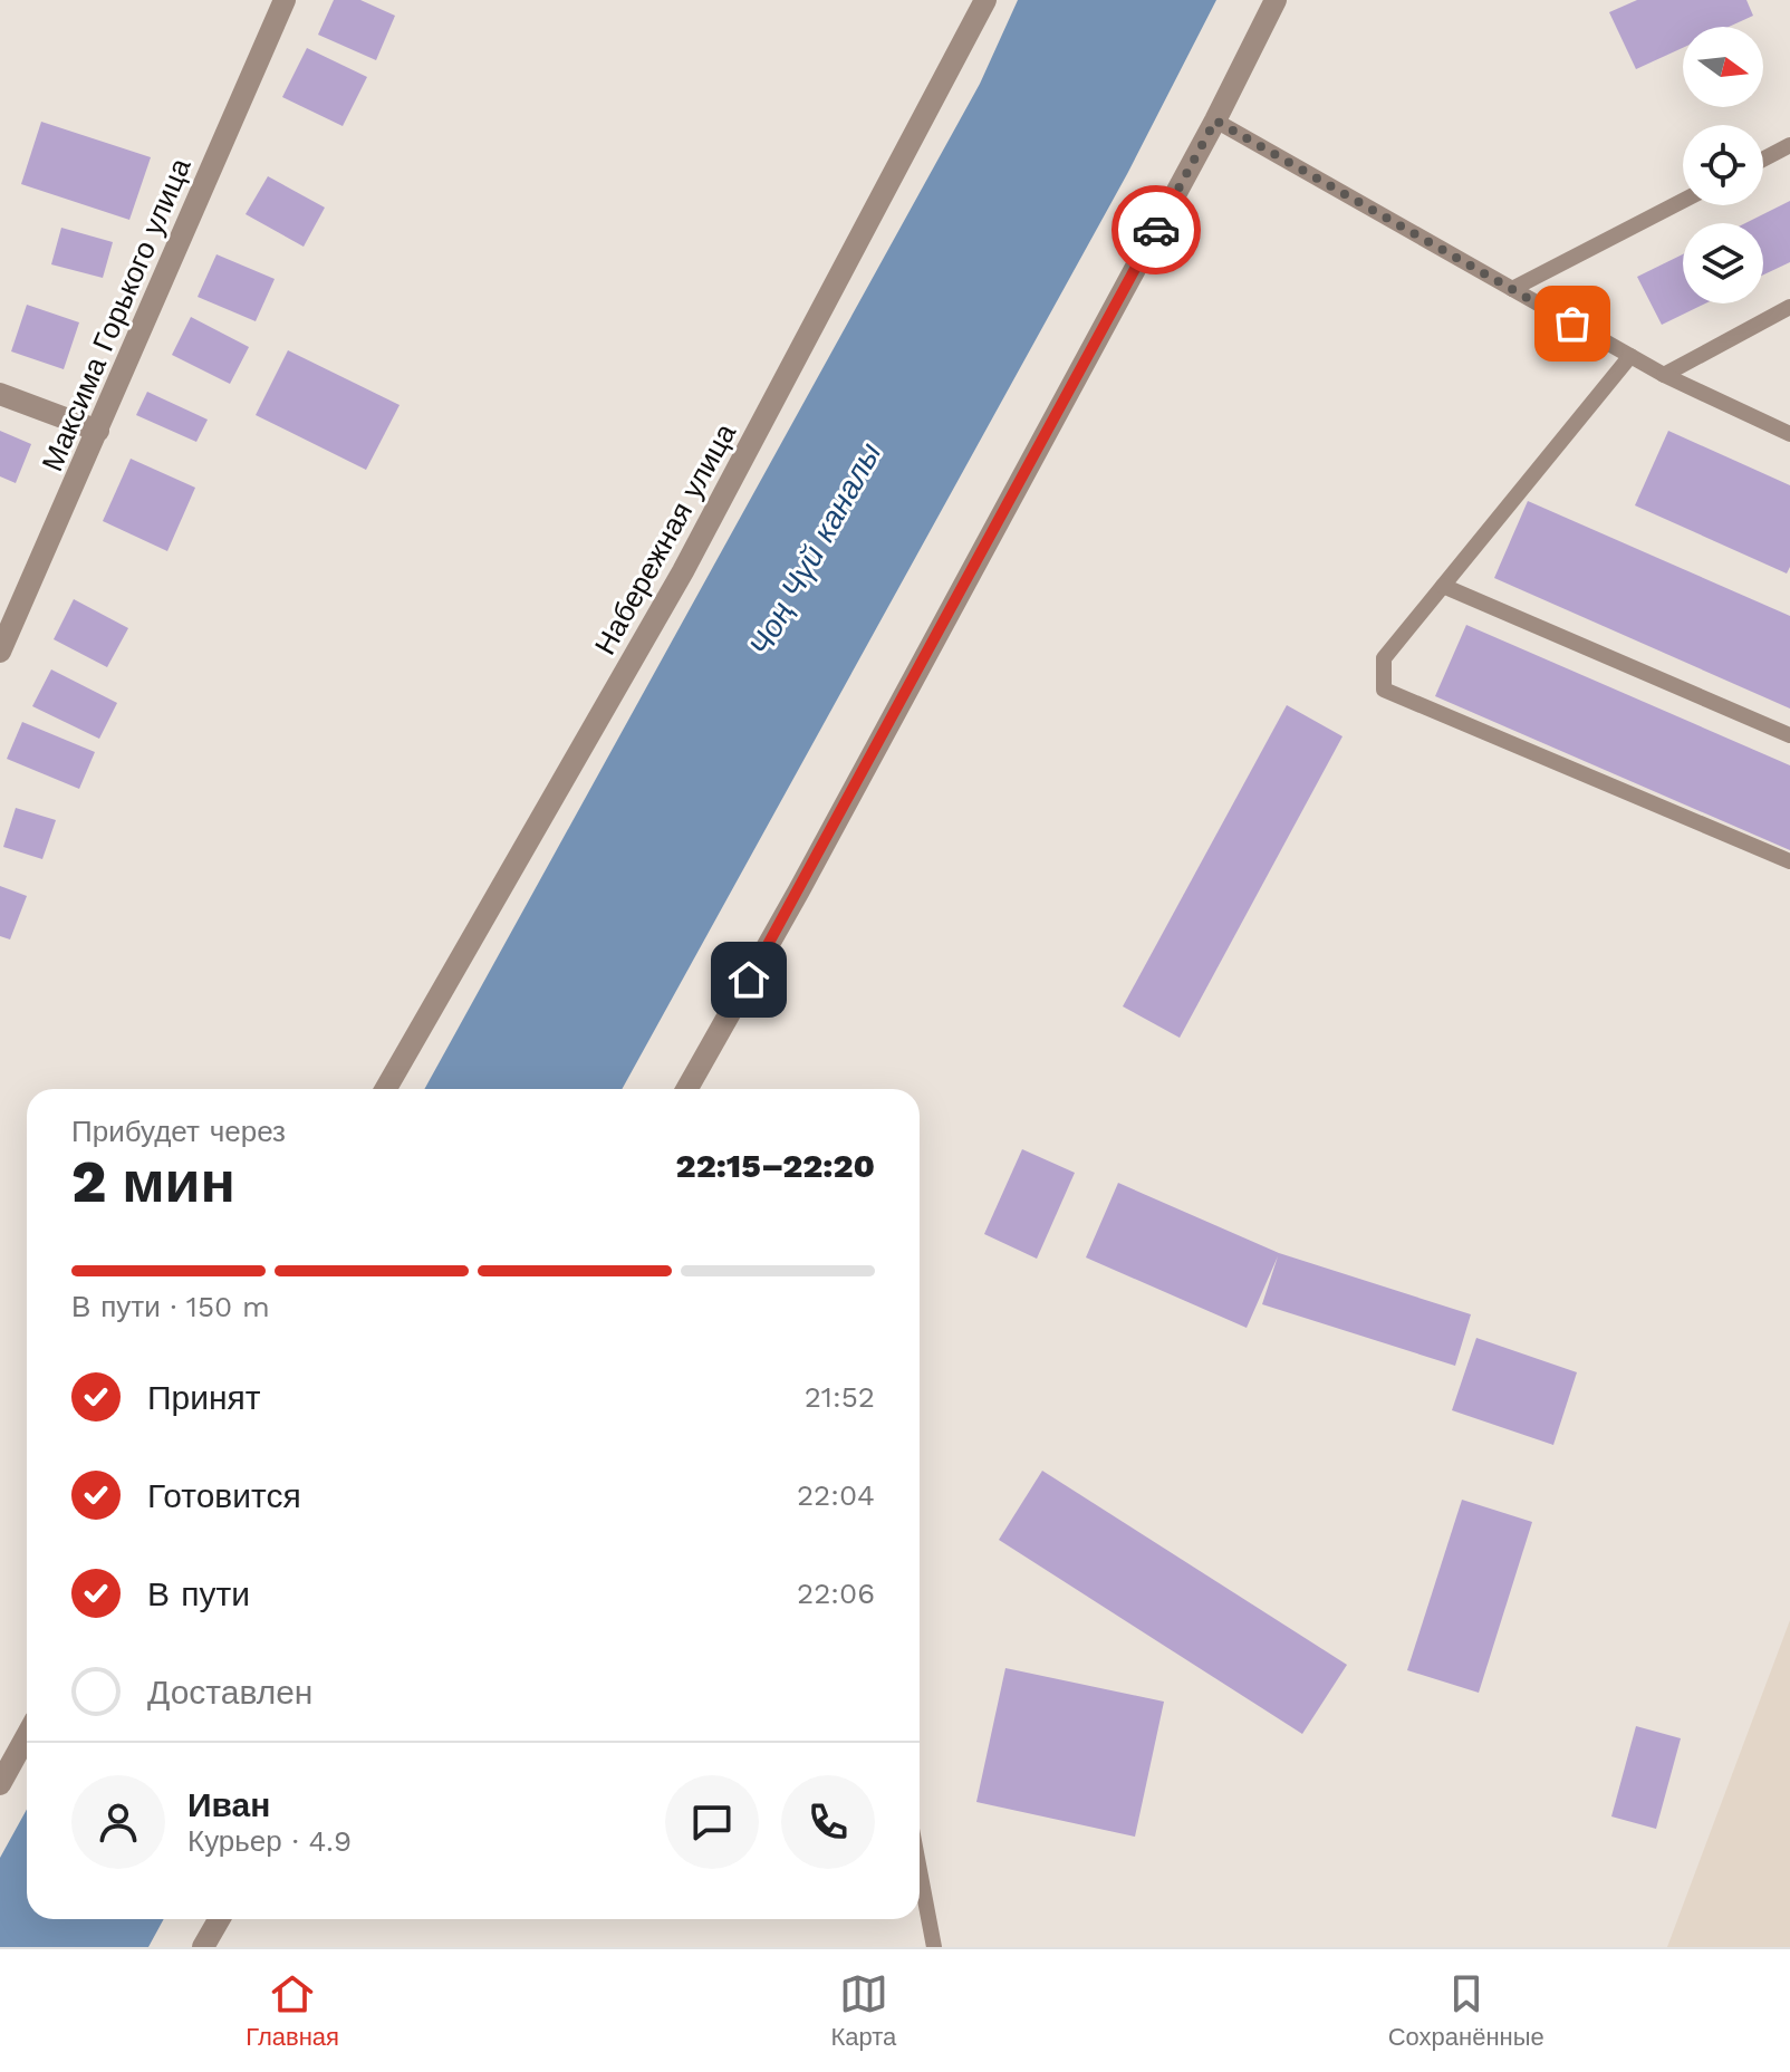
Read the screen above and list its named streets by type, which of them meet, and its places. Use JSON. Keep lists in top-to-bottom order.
{
  "streets": {
    "street": ["Максима Горького улица", "Набережная улица"]
  },
  "water": ["Чоң Чүй каналы"],
  "north": "right",
  "page": {
    "heading": ["2 мин", "Прибудет через", "22:15–22:20"],
    "panel": ["Иван", "Курьер · 4.9"],
    "bar": "В пути · 150 m",
    "list": [
      ["Принят", "21:52"],
      ["Готовится", "22:04"],
      ["В пути", "22:06"],
      "Доставлен"
    ],
    "tabs": ["Главная", "Карта", "Сохранённые"]
  }
}
